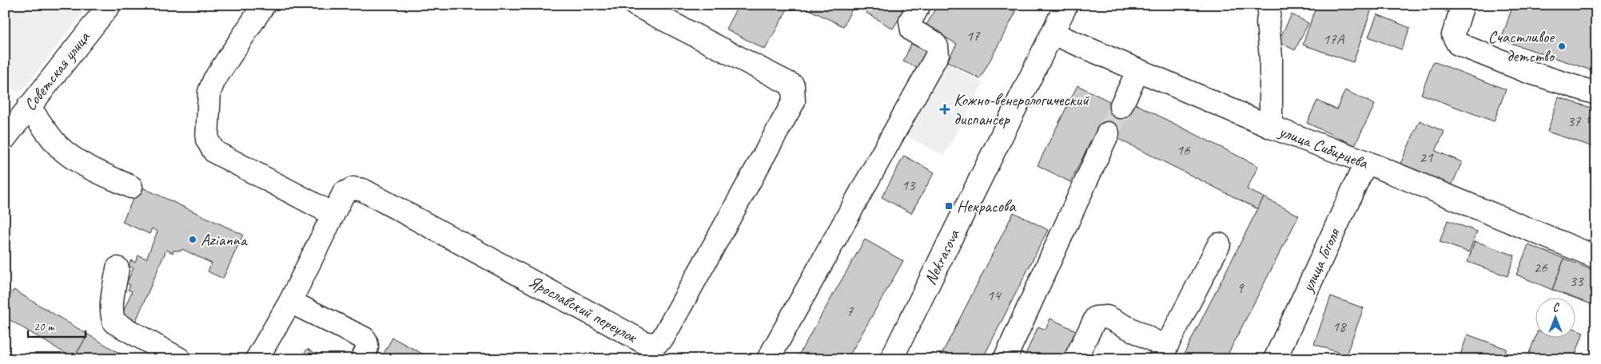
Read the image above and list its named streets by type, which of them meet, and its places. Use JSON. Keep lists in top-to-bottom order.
{
  "streets": {
    "street": [
      "Советская улица",
      "улица Сибирцева",
      "Nekrasova",
      "улица Гоголя",
      "Ярославский переулок"
    ]
  },
  "crossings": [
    ["улица Сибирцева", "Nekrasova"],
    ["улица Сибирцева", "улица Гоголя"]
  ],
  "places": {
    "other": ["Счастливое детство", "Azianna"],
    "health": ["Кожно-венерологический диспансер"],
    "transit": ["Некрасова"]
  },
  "house_numbers": [
    "17",
    "17А",
    "37",
    "16",
    "21",
    "13",
    "26",
    "33",
    "9",
    "14",
    "7",
    "18"
  ],
  "scale_bar": "20 m",
  "north": "top"
}
